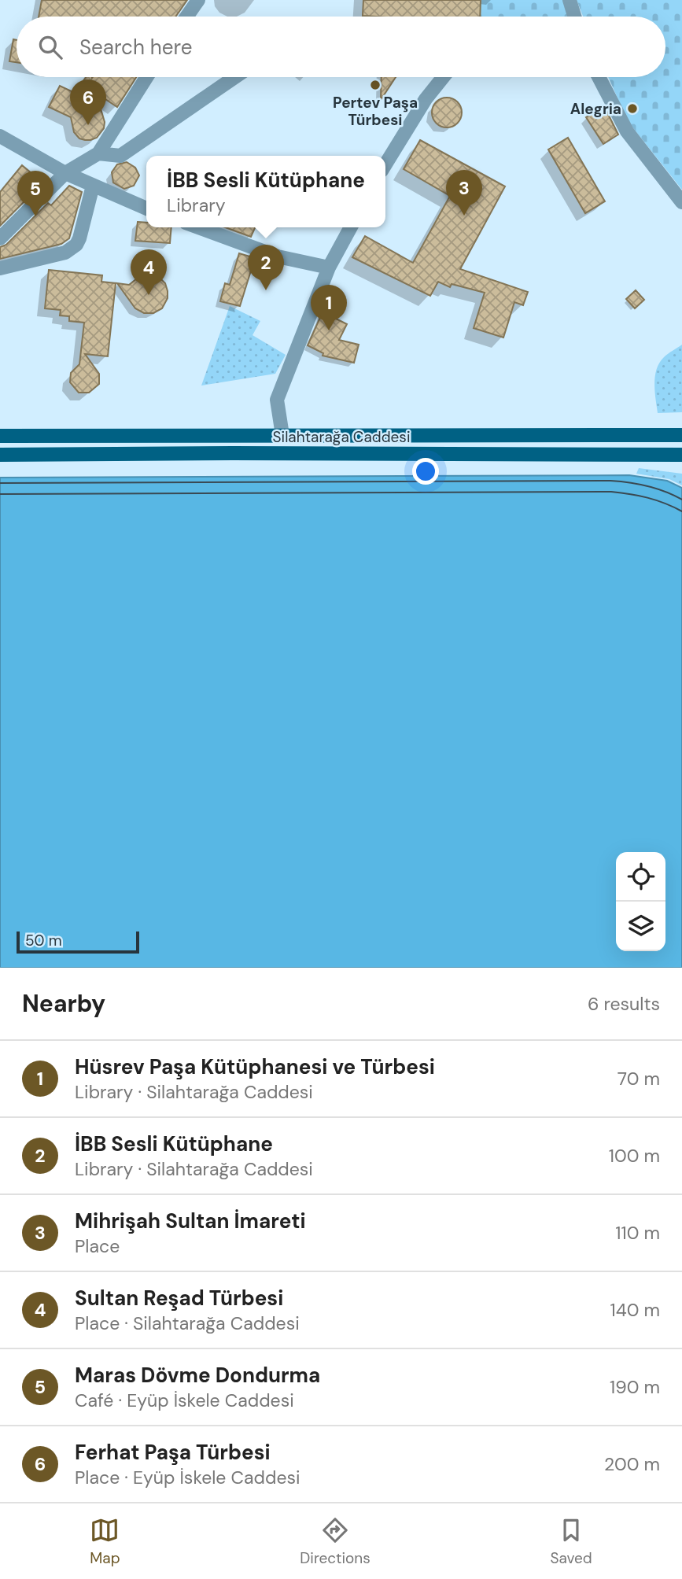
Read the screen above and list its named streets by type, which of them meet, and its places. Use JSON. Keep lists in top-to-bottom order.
{
  "streets": {
    "main road": ["Silahtarağa Caddesi"]
  },
  "places": ["Pertev Paşa Türbesi", "Alegria"],
  "scale_bar": "50 m",
  "page": {
    "search": "Search here",
    "pins": [
      "6",
      "3",
      "5",
      "2",
      "4",
      "1"
    ],
    "popup": ["İBB Sesli Kütüphane", "Library"],
    "scale": "50 m",
    "heading": ["Nearby", "6 results"],
    "list": [
      {
        "mark": "1",
        "name": "Hüsrev Paşa Kütüphanesi ve Türbesi",
        "note": "Library · Silahtarağa Caddesi",
        "value": "70 m"
      },
      {
        "mark": "2",
        "name": "İBB Sesli Kütüphane",
        "note": "Library · Silahtarağa Caddesi",
        "value": "100 m"
      },
      {
        "mark": "3",
        "name": "Mihrişah Sultan İmareti",
        "note": "Place",
        "value": "110 m"
      },
      {
        "mark": "4",
        "name": "Sultan Reşad Türbesi",
        "note": "Place · Silahtarağa Caddesi",
        "value": "140 m"
      },
      {
        "mark": "5",
        "name": "Maras Dövme Dondurma",
        "note": "Café · Eyüp İskele Caddesi",
        "value": "190 m"
      },
      {
        "mark": "6",
        "name": "Ferhat Paşa Türbesi",
        "note": "Place · Eyüp İskele Caddesi",
        "value": "200 m"
      }
    ],
    "nav": ["Map", "Directions", "Saved"]
  }
}
